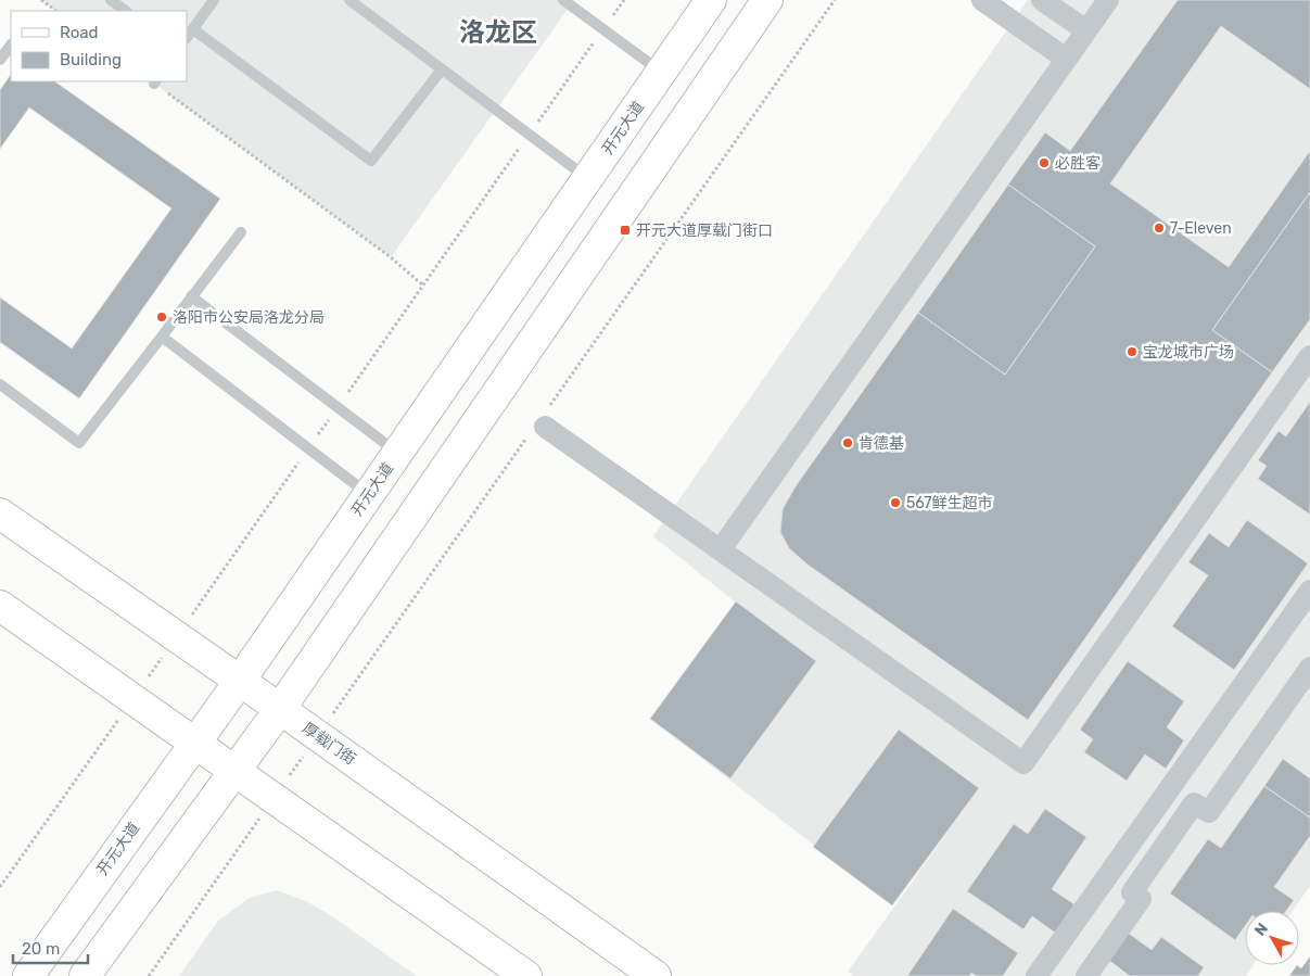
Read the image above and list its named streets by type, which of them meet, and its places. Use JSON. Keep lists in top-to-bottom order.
{
  "streets": {
    "main road": ["开元大道", "厚载门街"]
  },
  "crossings": [
    ["开元大道", "厚载门街"]
  ],
  "districts": ["洛龙区"],
  "places": {
    "other": [
      "必胜客",
      "7-Eleven",
      "洛阳市公安局洛龙分局",
      "宝龙城市广场",
      "肯德基",
      "567鲜生超市"
    ],
    "transit": ["开元大道厚载门街口"]
  },
  "legend": ["Road", "Building"],
  "scale_bar": "20 m",
  "north": "top left"
}
